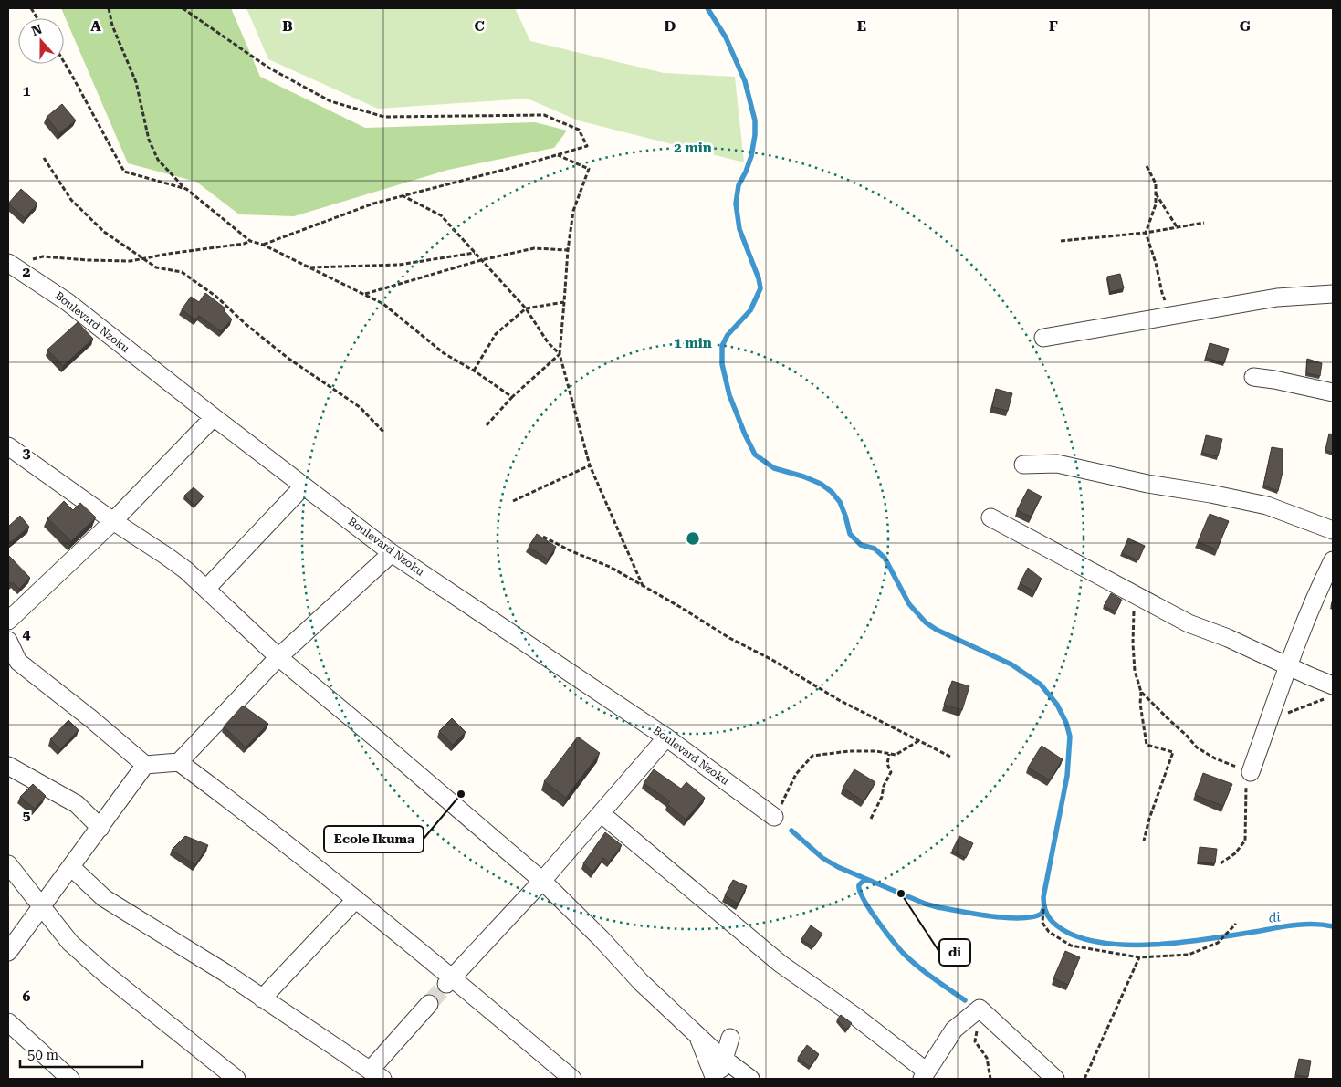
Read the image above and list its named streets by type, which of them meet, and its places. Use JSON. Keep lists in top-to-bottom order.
{
  "streets": {
    "street": ["Boulevard Nzoku"]
  },
  "water": ["di"],
  "places": ["Ecole Ikuma", "di"],
  "scale_bar": "50 m",
  "north": "top",
  "grid": {
    "columns": [
      "A",
      "B",
      "C",
      "D",
      "E",
      "F",
      "G"
    ],
    "rows": [
      "1",
      "2",
      "3",
      "4",
      "5",
      "6"
    ]
  },
  "rings": ["2 min", "1 min"]
}
